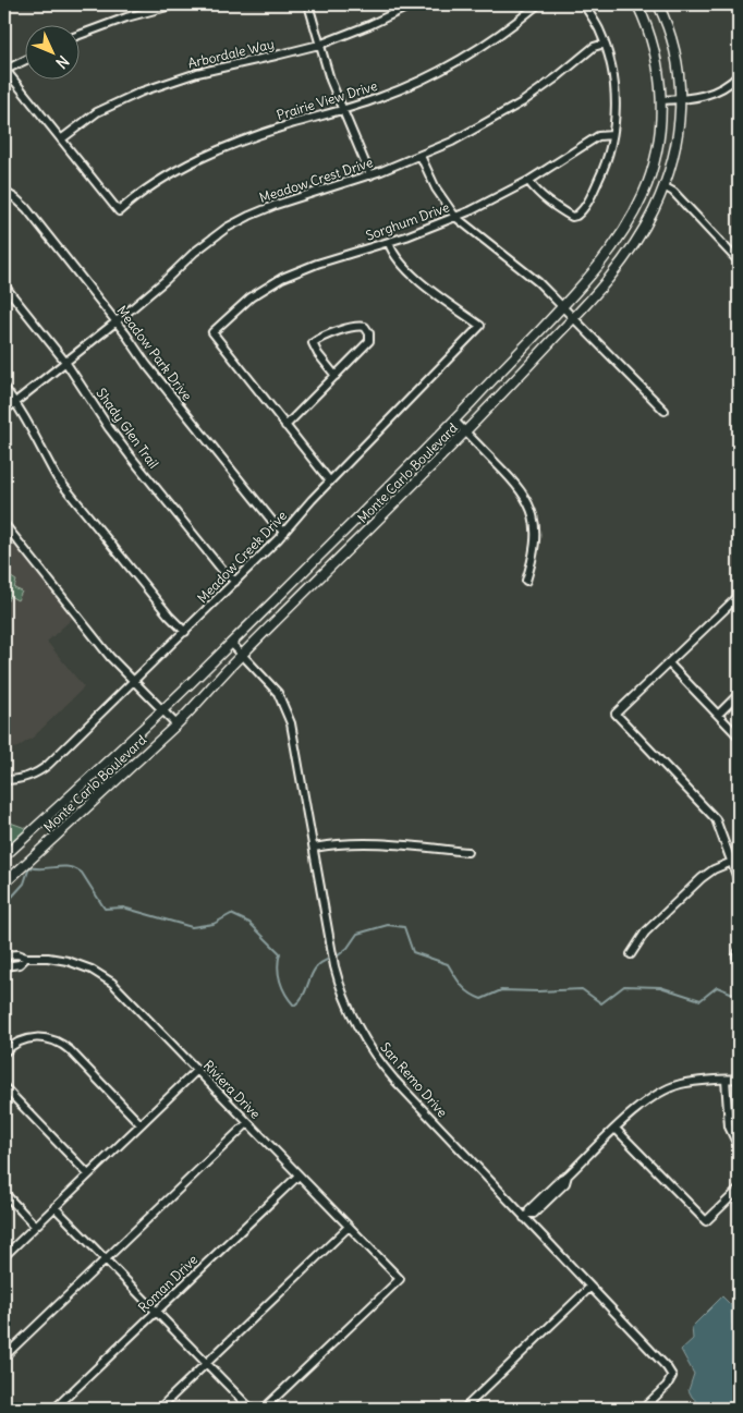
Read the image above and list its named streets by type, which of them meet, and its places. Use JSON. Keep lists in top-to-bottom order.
{
  "streets": {
    "main road": ["Monte Carlo Boulevard"],
    "street": [
      "Arbordale Way",
      "Prairie View Drive",
      "Meadow Crest Drive",
      "Sorghum Drive",
      "Meadow Park Drive",
      "Shady Glen Trail",
      "Meadow Creek Drive",
      "San Remo Drive",
      "Riviera Drive",
      "Roman Drive"
    ]
  },
  "crossings": [
    ["Arbordale Way", "Prairie View Drive"],
    ["Meadow Crest Drive", "Meadow Park Drive"],
    ["Meadow Crest Drive", "Shady Glen Trail"],
    ["Sorghum Drive", "Meadow Creek Drive"],
    ["Meadow Park Drive", "Meadow Creek Drive"],
    ["Shady Glen Trail", "Meadow Creek Drive"],
    ["Monte Carlo Boulevard", "San Remo Drive"],
    ["Riviera Drive", "Roman Drive"]
  ],
  "north": "bottom right"
}
